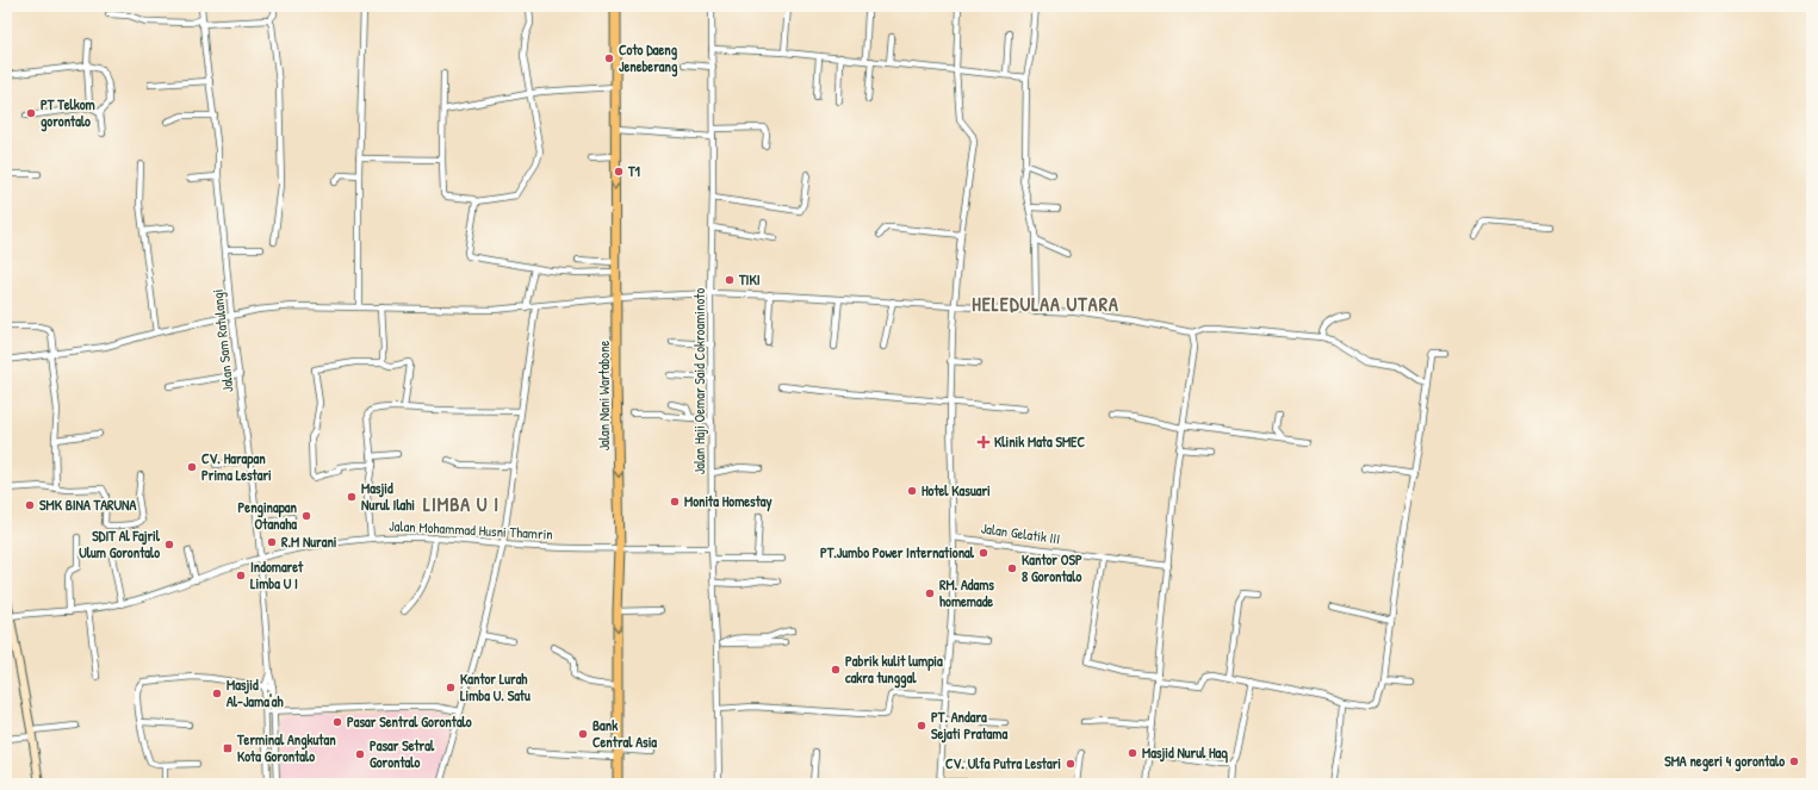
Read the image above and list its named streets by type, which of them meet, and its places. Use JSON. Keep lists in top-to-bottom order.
{
  "streets": {
    "main road": ["Jalan Nani Wartabone"],
    "street": [
      "Jalan Sam Ratulangi",
      "Jalan Haji Oemar Said Cokroaminoto",
      "Jalan Mohammad Husni Thamrin",
      "Jalan Gelatik III"
    ]
  },
  "crossings": [
    ["Jalan Sam Ratulangi", "Jalan Mohammad Husni Thamrin"],
    ["Jalan Haji Oemar Said Cokroaminoto", "Jalan Mohammad Husni Thamrin"],
    ["Jalan Nani Wartabone", "Jalan Mohammad Husni Thamrin"]
  ],
  "one_way": ["Jalan Nani Wartabone"],
  "districts": ["HELEDULAA UTARA", "LIMBA U I"],
  "places": {
    "other": [
      "Coto Daeng Jeneberang",
      "PT Telkom gorontalo",
      "T1",
      "TIKI",
      "CV. Harapan Prima Lestari",
      "Hotel Kasuari",
      "Masjid Nurul Ilahi",
      "Monita Homestay",
      "SMK BINA TARUNA",
      "Penginapan Otanaha",
      "R.M Nurani",
      "SDIT Al Fajril Ulum Gorontalo",
      "PT.Jumbo Power International",
      "Kantor OSP 8 Gorontalo",
      "Indomaret Limba U I",
      "RM. Adams homemade",
      "Pabrik kulit lumpia cakra tunggal",
      "Kantor Lurah Limba U. Satu",
      "Masjid Al-Jama'ah",
      "Pasar Sentral Gorontalo",
      "PT. Andara Sejati Pratama",
      "Bank Central Asia",
      "Masjid Nurul Haq",
      "Pasar Setral Gorontalo",
      "SMA negeri 4 gorontalo",
      "CV. Ulfa Putra Lestari"
    ],
    "health": ["Klinik Mata SMEC"],
    "transit": ["Terminal Angkutan Kota Gorontalo"]
  }
}
